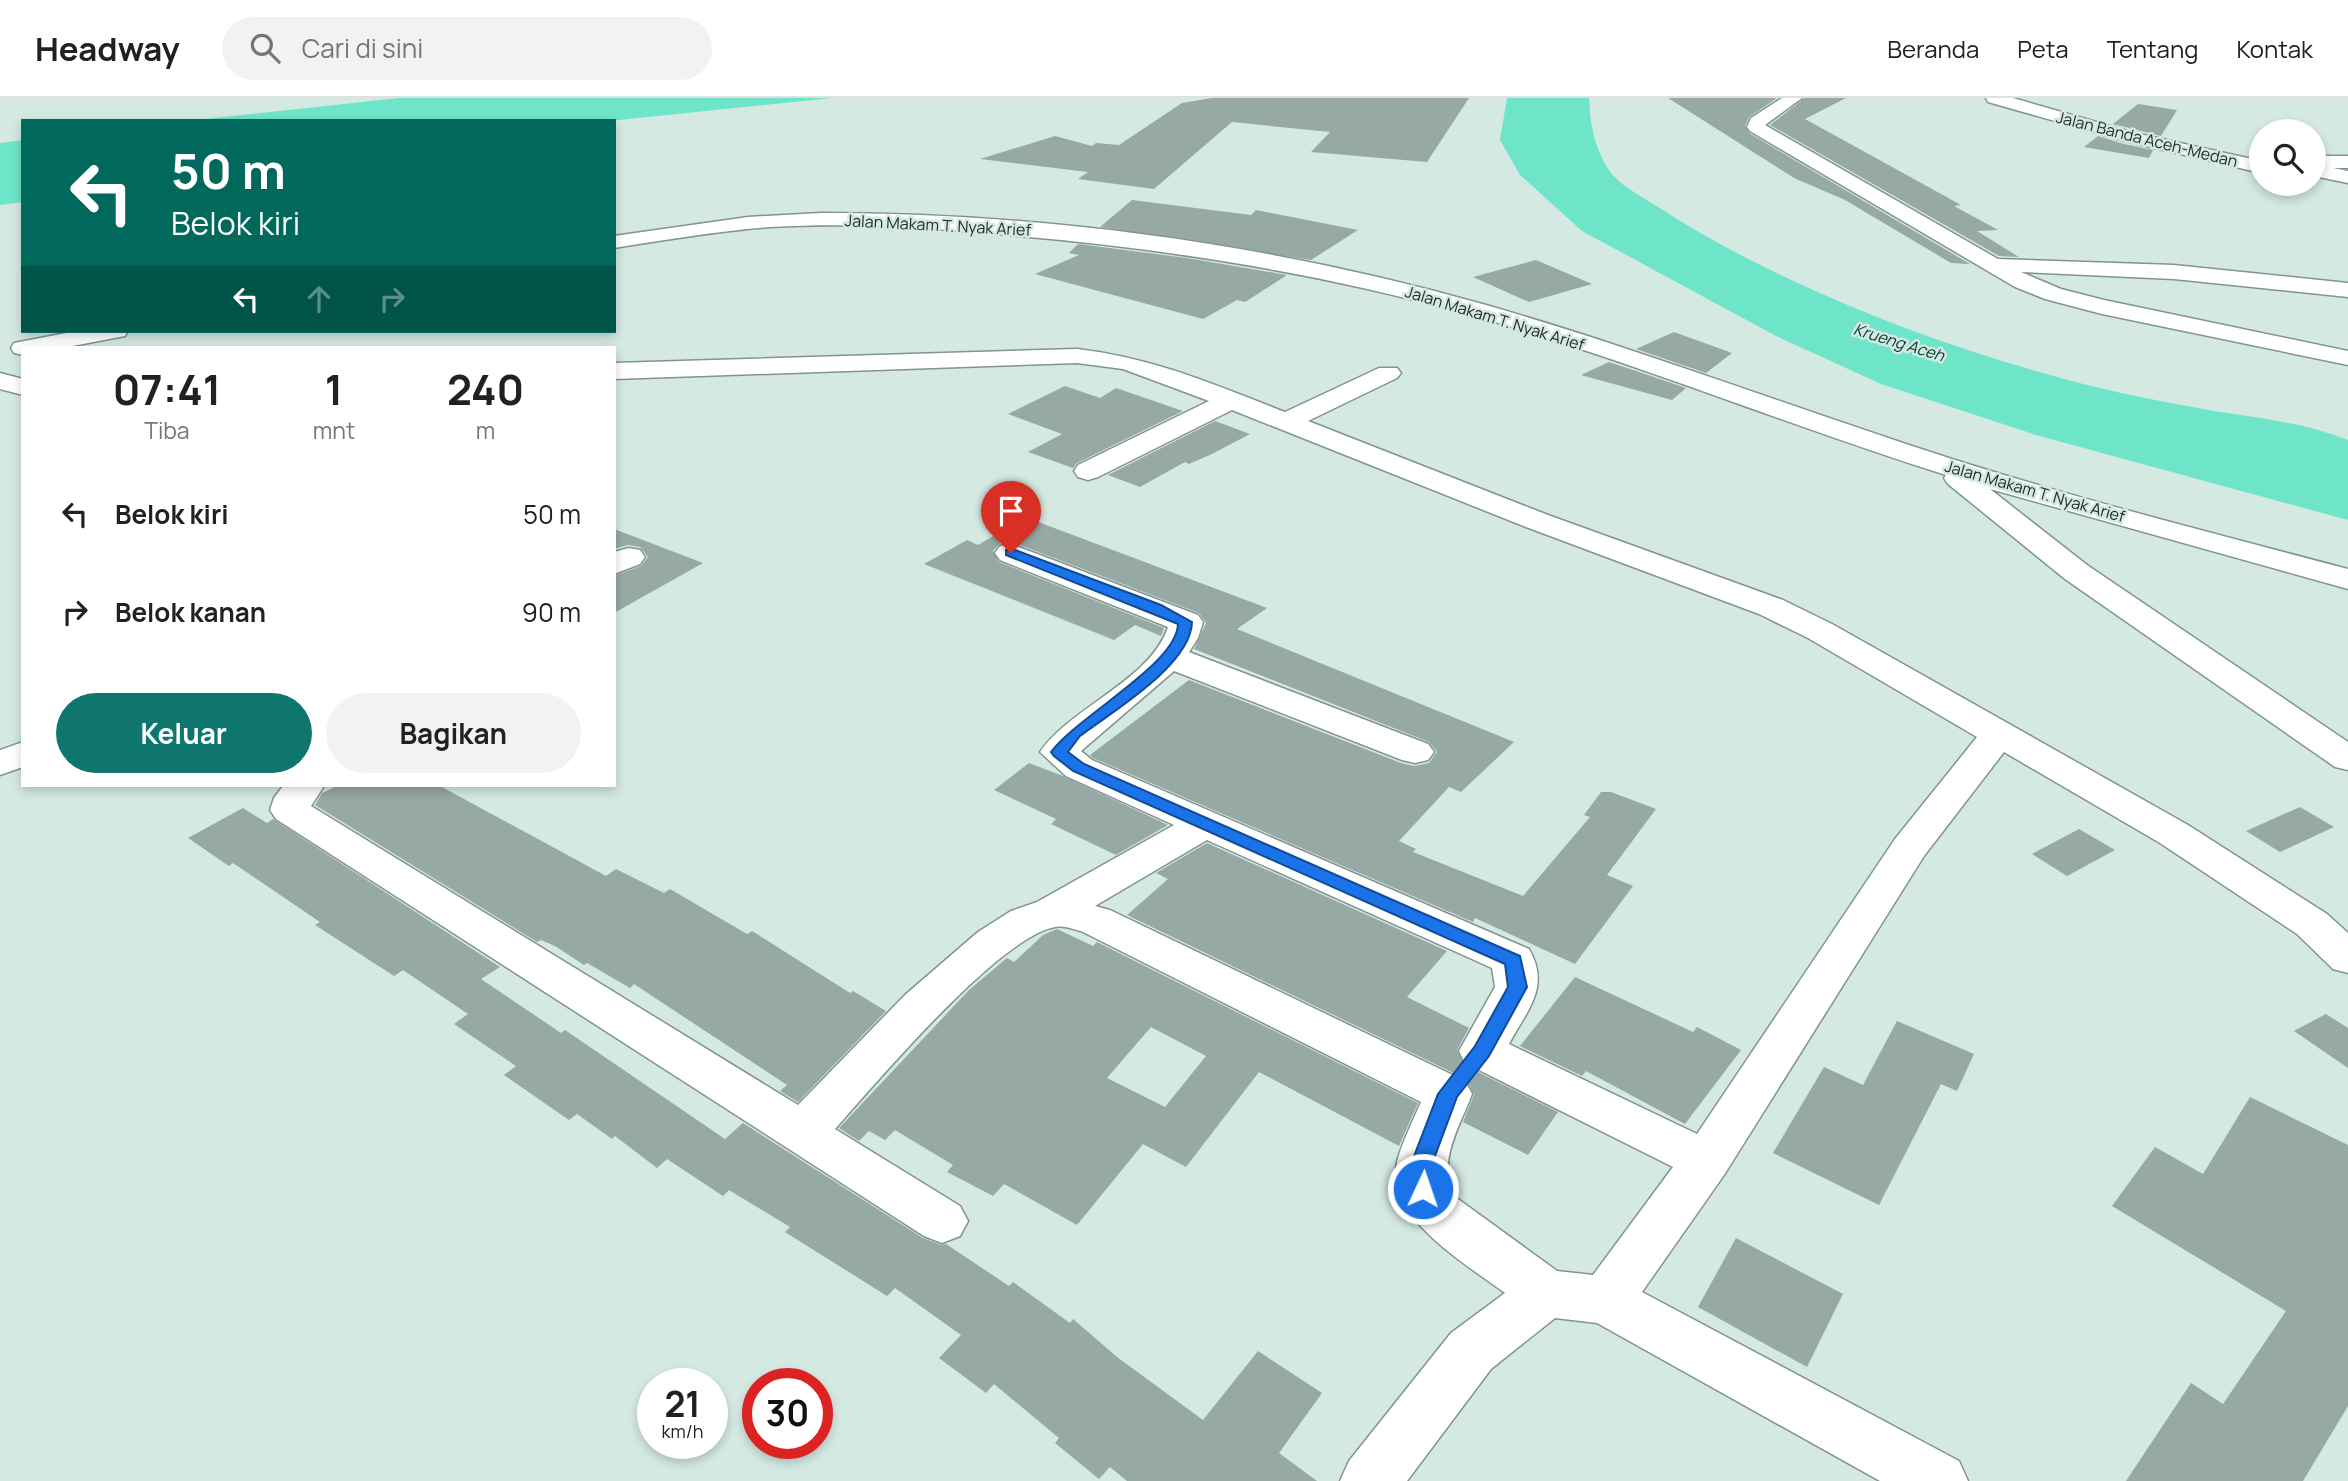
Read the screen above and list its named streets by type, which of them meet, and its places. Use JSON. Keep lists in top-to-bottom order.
{
  "streets": {
    "main road": ["Jalan Banda Aceh-Medan", "Jalan Makam T. Nyak Arief"]
  },
  "water": ["Krueng Aceh"],
  "page": {
    "header": "Headway",
    "search": "Cari di sini",
    "nav": [
      "Beranda",
      "Peta",
      "Tentang",
      "Kontak"
    ],
    "turn": ["50 m", "Belok kiri"],
    "eta": [
      "07:41",
      "Tiba",
      "1",
      "mnt",
      "240",
      "m"
    ],
    "list": [
      {
        "name": "Belok kiri",
        "value": "50 m"
      },
      {
        "name": "Belok kanan",
        "value": "90 m"
      }
    ],
    "buttons": ["Keluar", "Bagikan"],
    "speed": "21 km/h",
    "limit": "30"
  }
}
